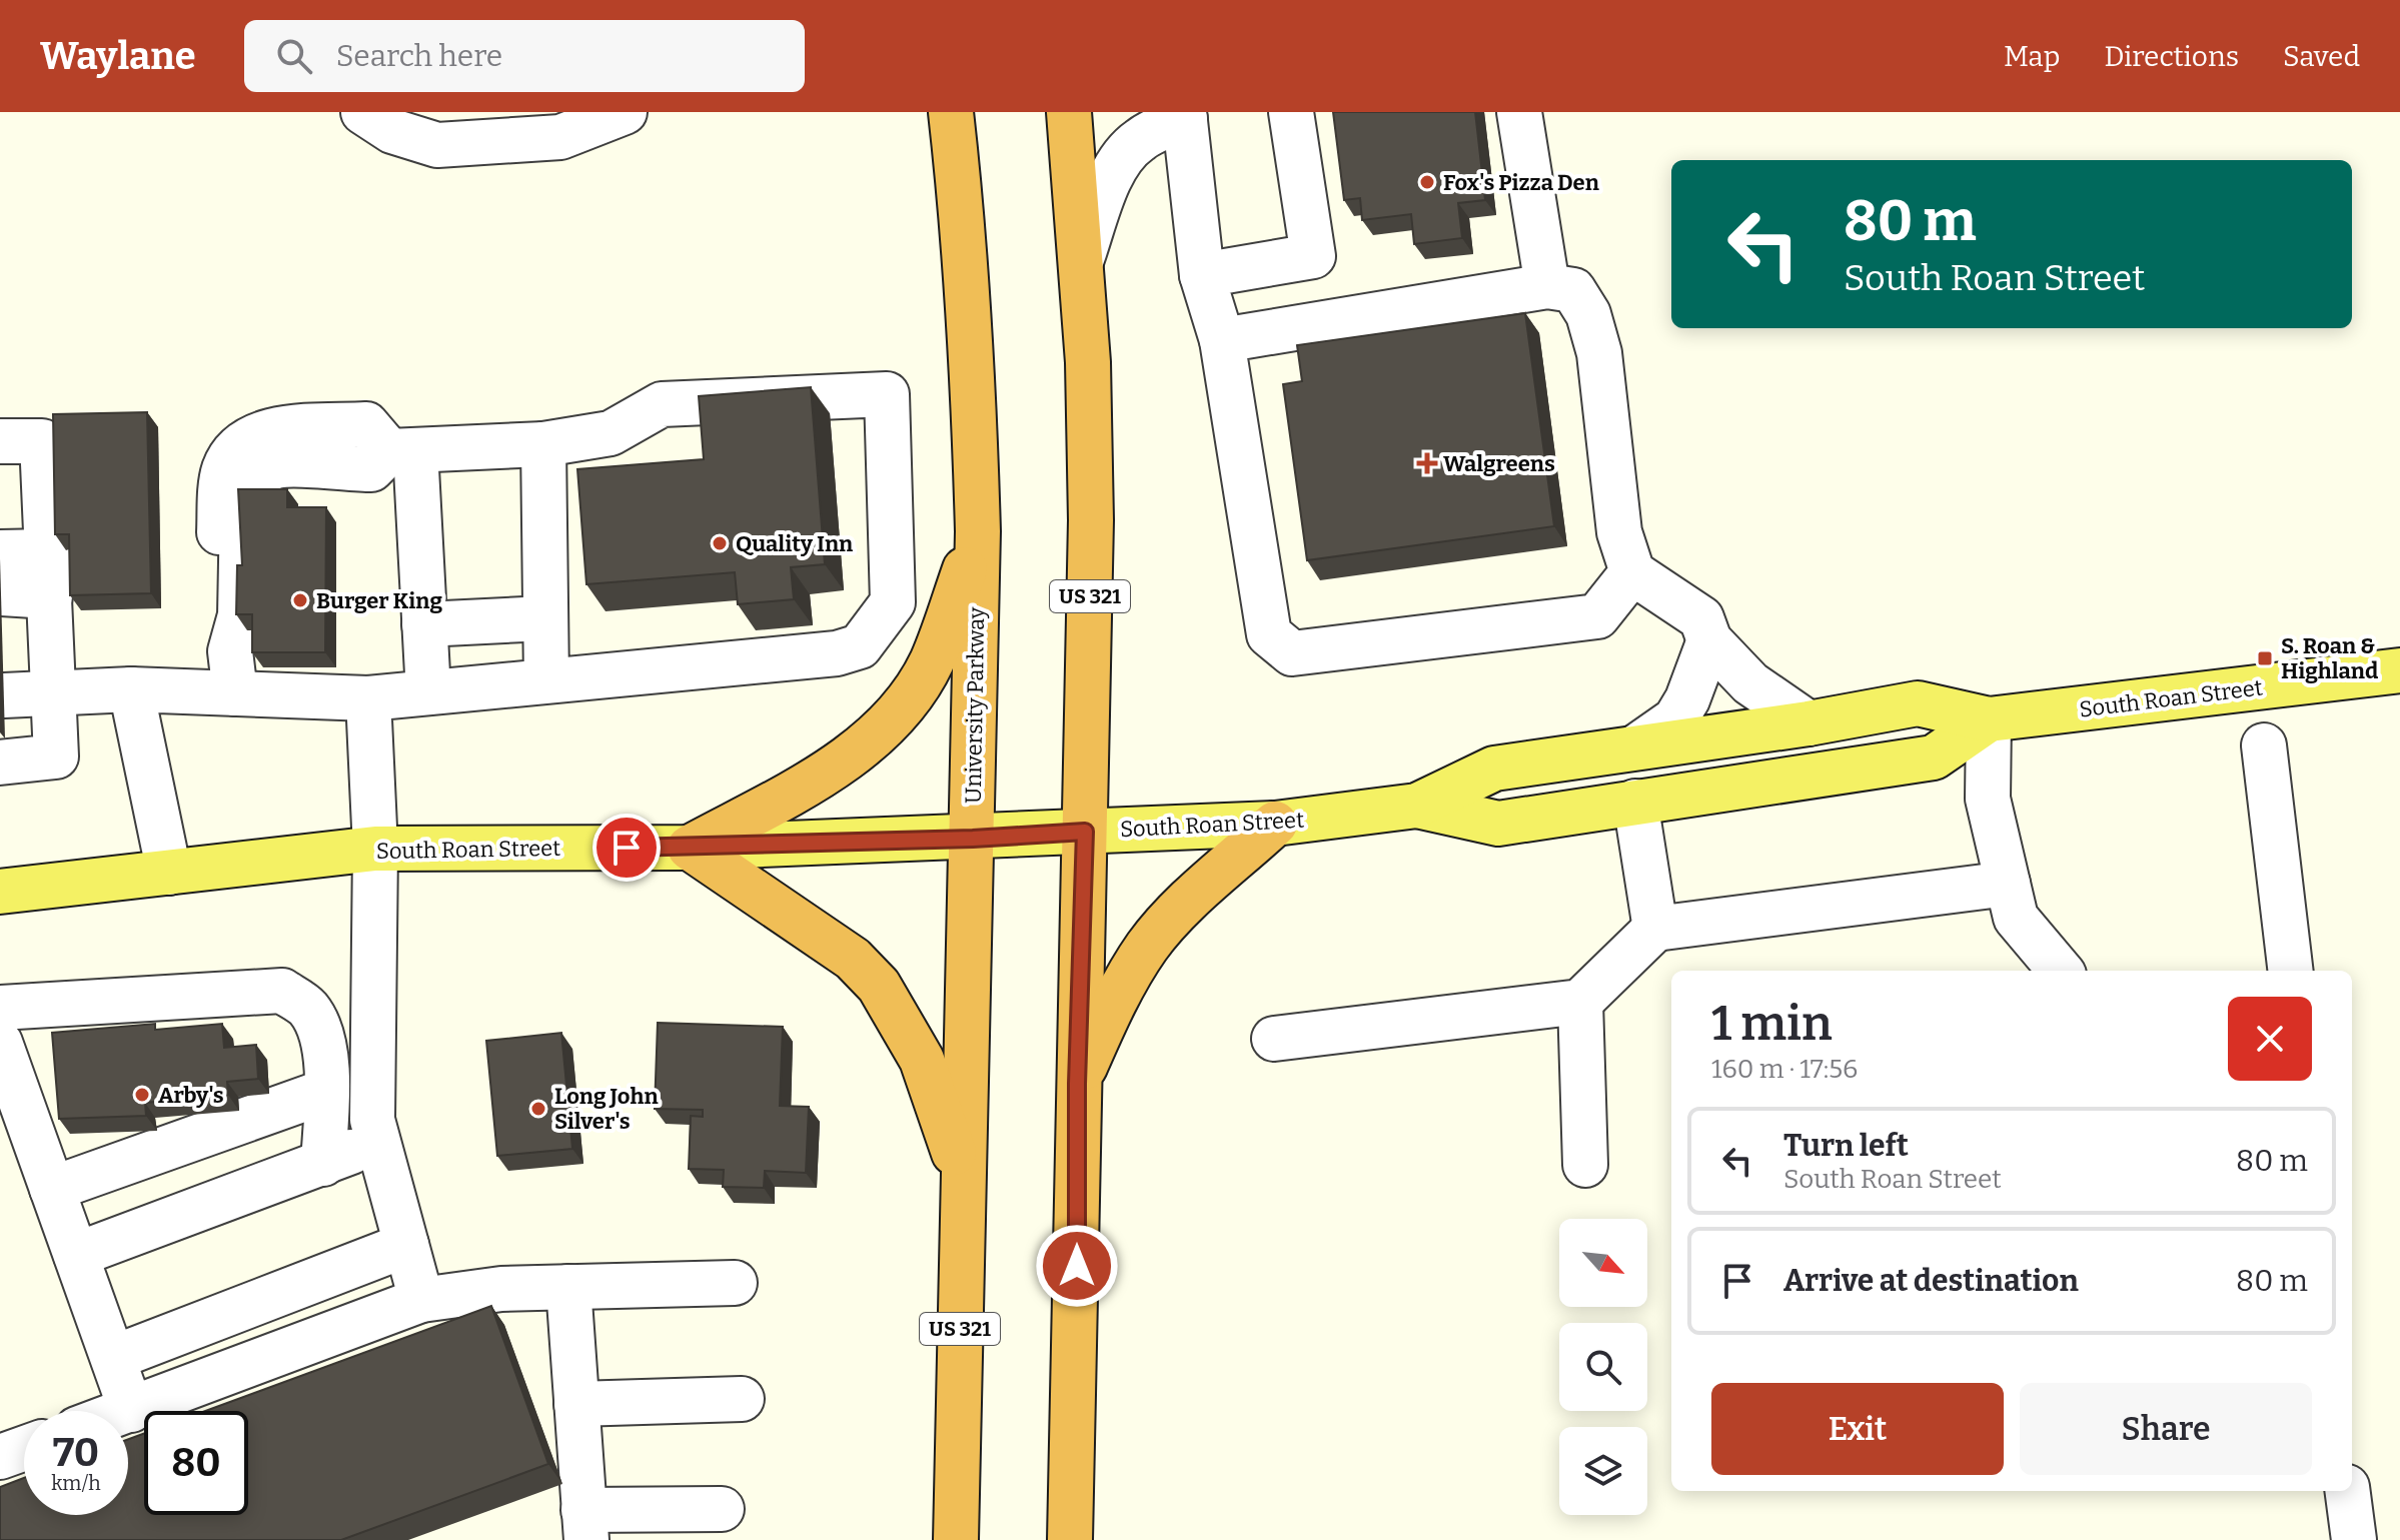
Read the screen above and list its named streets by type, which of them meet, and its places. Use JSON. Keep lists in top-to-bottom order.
{
  "streets": {
    "highway": ["US 321", "University Parkway"],
    "main road": ["South Roan Street"]
  },
  "crossings": [
    ["US 321", "South Roan Street"],
    ["South Roan Street", "University Parkway"]
  ],
  "places": {
    "other": [
      "Fox's Pizza Den",
      "Quality Inn",
      "Burger King",
      "Arby's",
      "Long John Silver's"
    ],
    "health": ["Walgreens"],
    "transit": ["S. Roan & Highland"]
  },
  "north": "bottom right",
  "page": {
    "header": "Waylane",
    "search": "Search here",
    "nav": ["Map", "Directions", "Saved"],
    "turn": ["80 m", "South Roan Street"],
    "heading": ["1 min", "160 m · 17:56"],
    "list": [
      {
        "name": "Turn left",
        "note": "South Roan Street",
        "value": "80 m"
      },
      {
        "name": "Arrive at destination",
        "value": "80 m"
      }
    ],
    "buttons": ["Exit", "Share"],
    "speed": "70 km/h",
    "limit": "80"
  }
}
